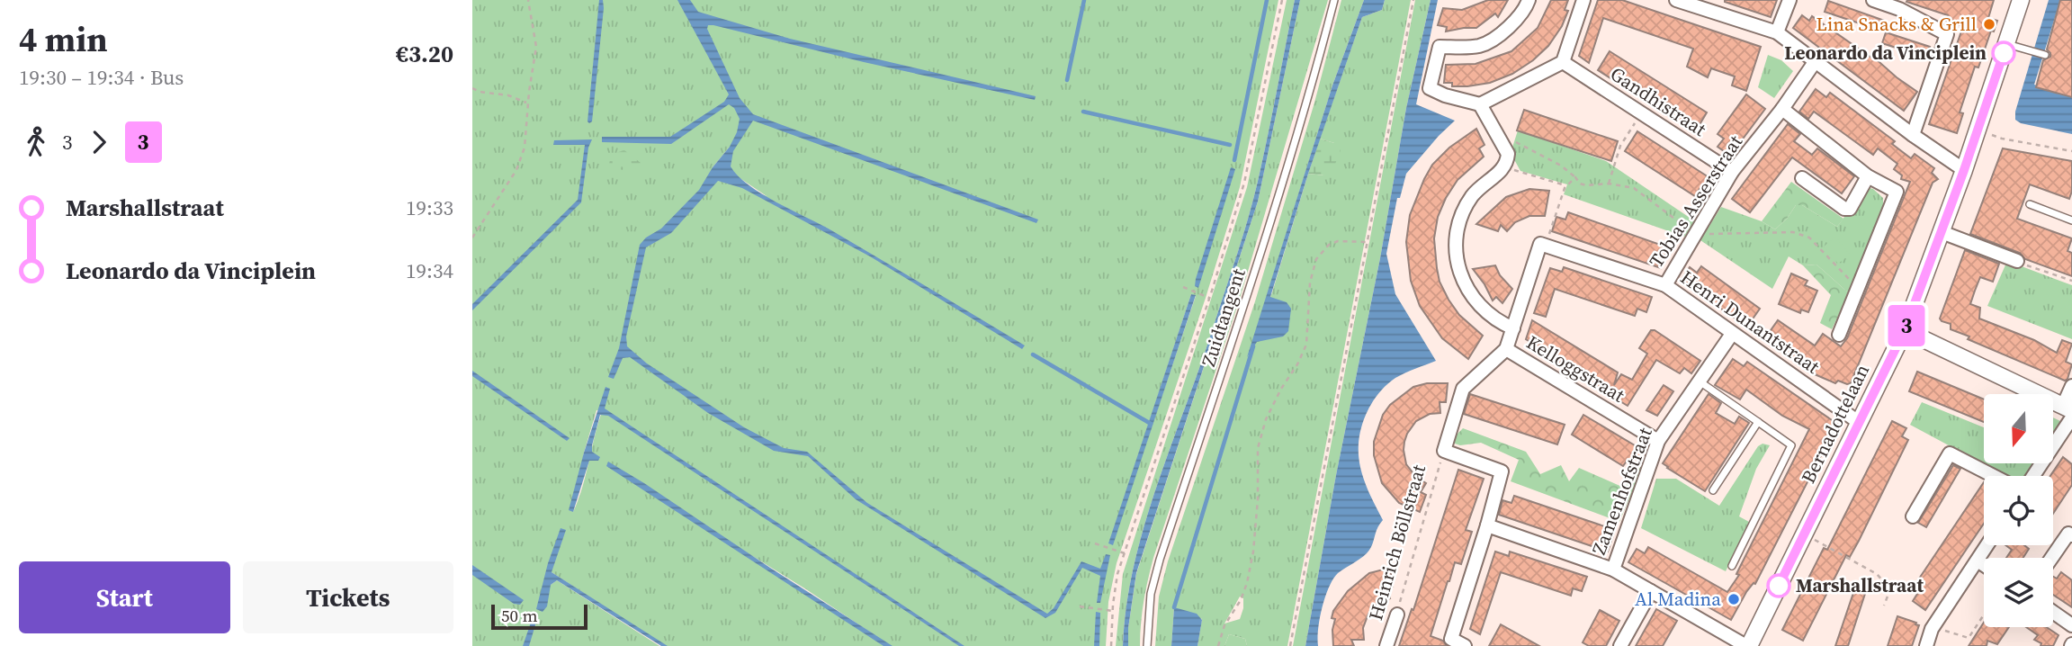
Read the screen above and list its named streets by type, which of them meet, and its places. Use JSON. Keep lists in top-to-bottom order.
{
  "streets": {
    "street": [
      "Gandhistraat",
      "Tobias Asserstraat",
      "Henri Dunantstraat",
      "Kelloggstraat",
      "Bernadottelaan",
      "Zamenhofstraat",
      "Heinrich Böllstraat"
    ],
    "lane": ["Zuidtangent"]
  },
  "crossings": [
    ["Gandhistraat", "Tobias Asserstraat"],
    ["Tobias Asserstraat", "Henri Dunantstraat"],
    ["Henri Dunantstraat", "Kelloggstraat"],
    ["Henri Dunantstraat", "Bernadottelaan"],
    ["Henri Dunantstraat", "Zamenhofstraat"],
    ["Kelloggstraat", "Zamenhofstraat"],
    ["Kelloggstraat", "Heinrich Böllstraat"]
  ],
  "places": [
    "Lina Snacks & Grill",
    "Leonardo da Vinciplein",
    "Marshallstraat",
    "Al Madina"
  ],
  "lines": ["bus line 3"],
  "scale_bar": "50 m",
  "north": "bottom",
  "page": {
    "heading": ["4 min", "19:30 – 19:34 · Bus", "€3.20"],
    "on_map": "3",
    "legs": ["3", "3"],
    "list": [
      {
        "name": "Marshallstraat",
        "value": "19:33"
      },
      {
        "name": "Leonardo da Vinciplein",
        "value": "19:34"
      }
    ],
    "buttons": ["Start", "Tickets"],
    "scale": "50 m"
  }
}
